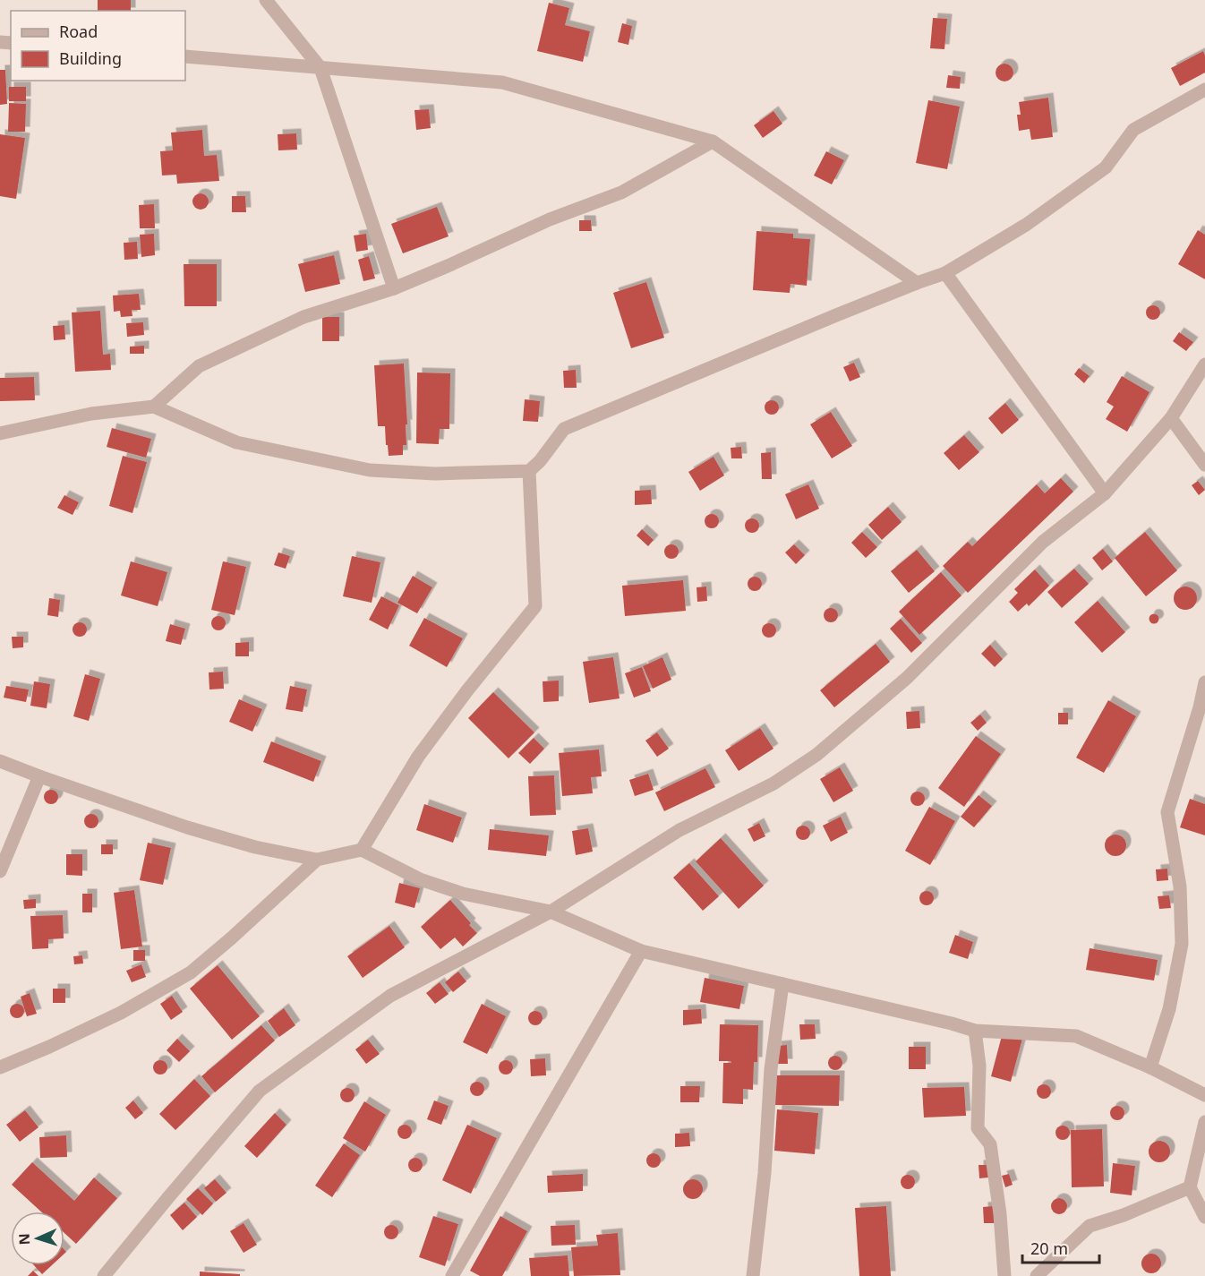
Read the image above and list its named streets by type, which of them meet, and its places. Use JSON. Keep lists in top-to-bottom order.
{
  "legend": ["Road", "Building"],
  "scale_bar": "20 m",
  "north": "left"
}
